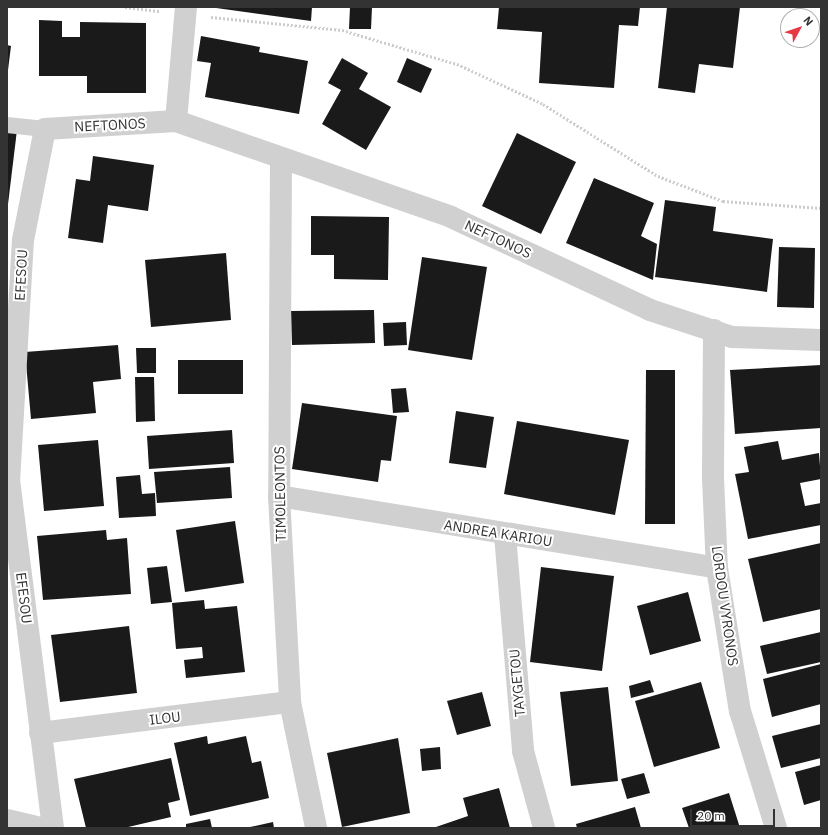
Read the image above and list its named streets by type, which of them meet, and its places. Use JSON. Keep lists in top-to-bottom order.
{
  "streets": {
    "street": [
      "NEFTONOS",
      "EFESOU",
      "TIMOLEONTOS",
      "ANDREA KARIOU",
      "LORDOU VYRONOS",
      "TAYGETOU",
      "ILOU"
    ]
  },
  "crossings": [
    ["NEFTONOS", "EFESOU"],
    ["NEFTONOS", "TIMOLEONTOS"],
    ["NEFTONOS", "LORDOU VYRONOS"],
    ["EFESOU", "ILOU"],
    ["TIMOLEONTOS", "ANDREA KARIOU"],
    ["TIMOLEONTOS", "ILOU"],
    ["ANDREA KARIOU", "LORDOU VYRONOS"],
    ["ANDREA KARIOU", "TAYGETOU"]
  ],
  "scale_bar": "20 m",
  "north": "top right"
}
